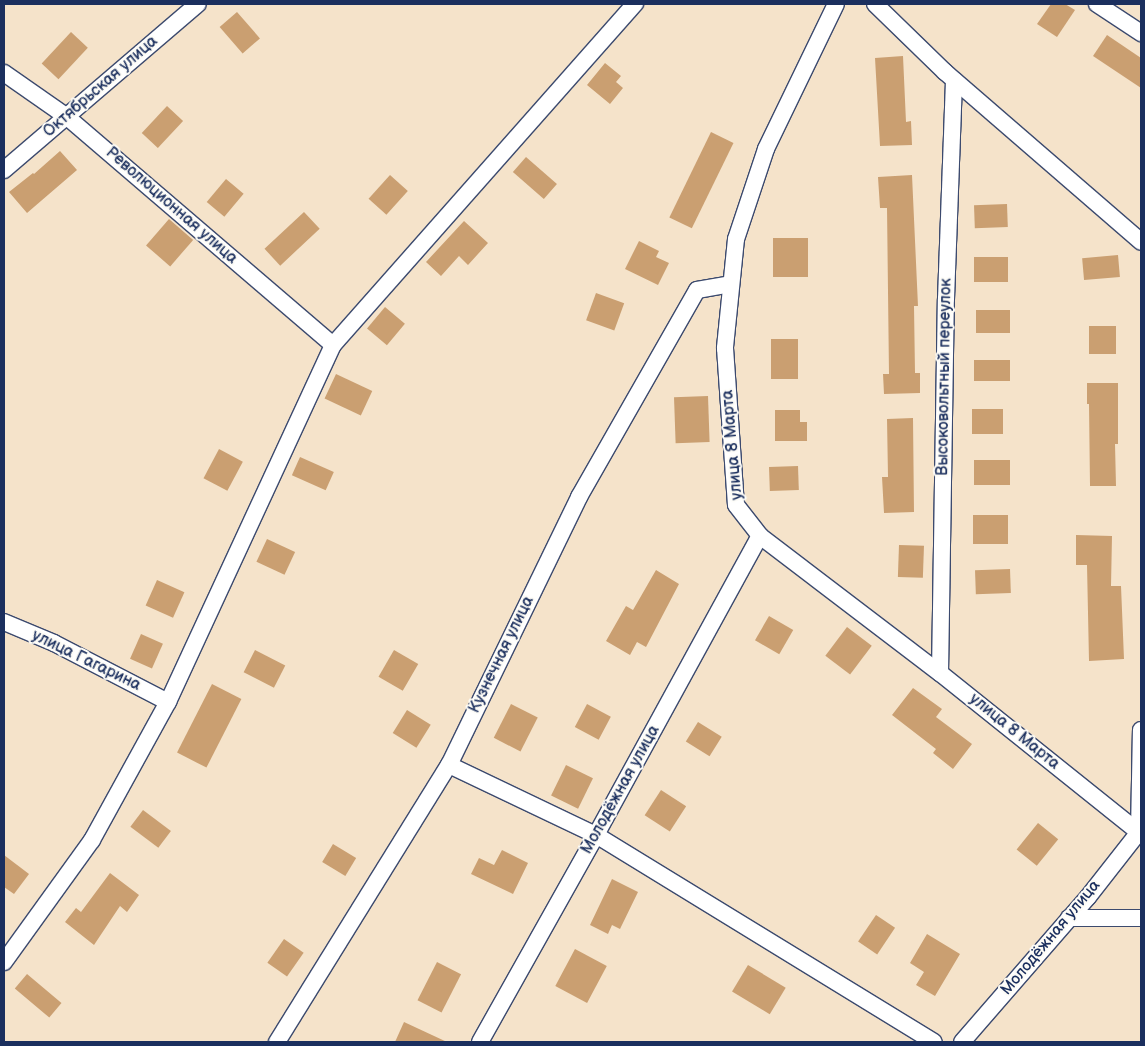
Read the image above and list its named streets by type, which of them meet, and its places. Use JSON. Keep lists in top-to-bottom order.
{
  "streets": {
    "street": [
      "Октябрьская улица",
      "Революционная улица",
      "Высоковольтный переулок",
      "улица 8 Марта",
      "Кузнечная улица",
      "улица Гагарина",
      "Молодёжная улица"
    ]
  },
  "crossings": [
    ["Октябрьская улица", "Революционная улица"],
    ["Высоковольтный переулок", "улица 8 Марта"],
    ["улица 8 Марта", "Кузнечная улица"],
    ["улица 8 Марта", "Молодёжная улица"]
  ]
}
